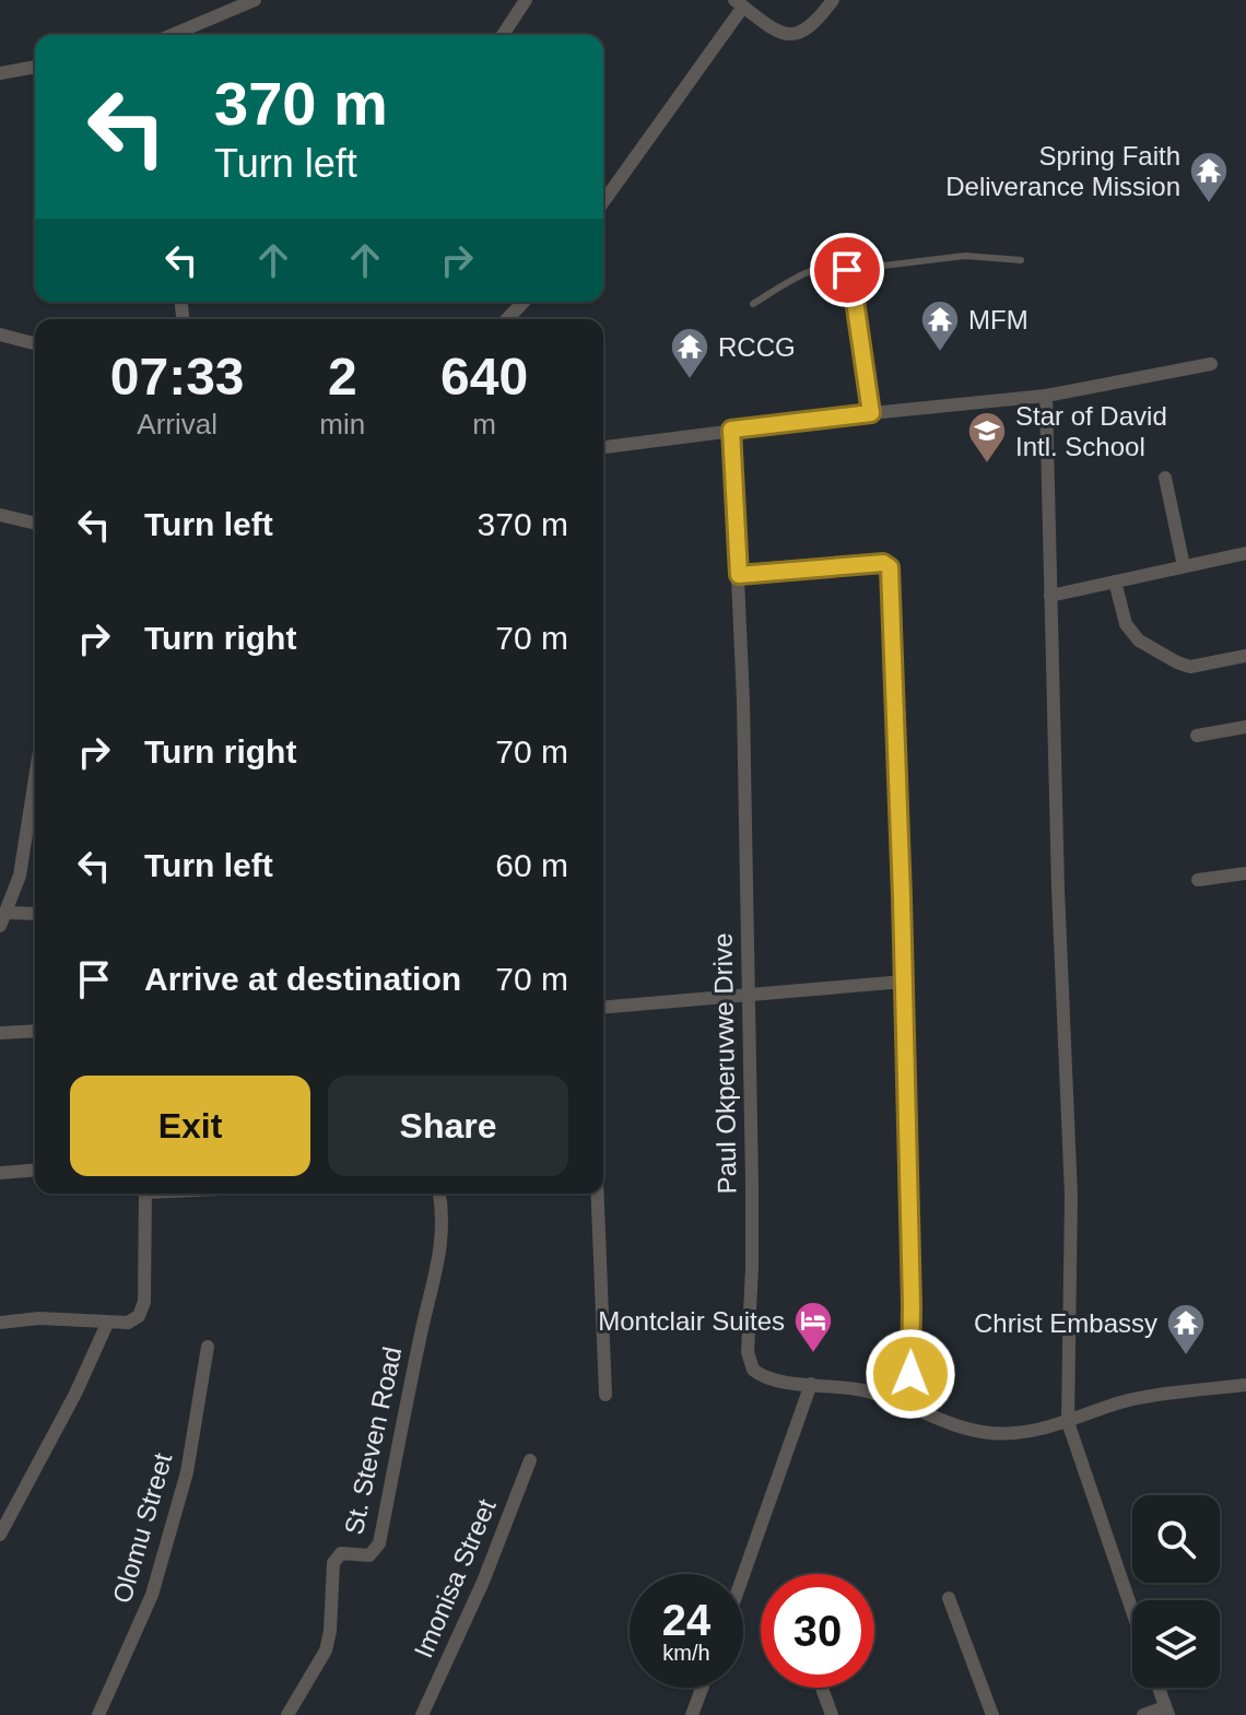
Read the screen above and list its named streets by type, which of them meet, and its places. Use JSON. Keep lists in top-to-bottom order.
{
  "streets": {
    "street": [
      "Paul Okperuvwe Drive",
      "St. Steven Road",
      "Olomu Street",
      "Imonisa Street"
    ]
  },
  "places": {
    "temple": [
      "Spring Faith Deliverance Mission",
      "MFM",
      "RCCG",
      "Christ Embassy"
    ],
    "school or university": ["Star of David Intl. School"],
    "hotel": ["Montclair Suites"]
  },
  "page": {
    "turn": ["370 m", "Turn left"],
    "eta": [
      "07:33",
      "Arrival",
      "2",
      "min",
      "640",
      "m"
    ],
    "list": [
      {
        "name": "Turn left",
        "value": "370 m"
      },
      {
        "name": "Turn right",
        "value": "70 m"
      },
      {
        "name": "Turn right",
        "value": "70 m"
      },
      {
        "name": "Turn left",
        "value": "60 m"
      },
      {
        "name": "Arrive at destination",
        "value": "70 m"
      }
    ],
    "buttons": ["Exit", "Share"],
    "speed": "24 km/h",
    "limit": "30"
  }
}
